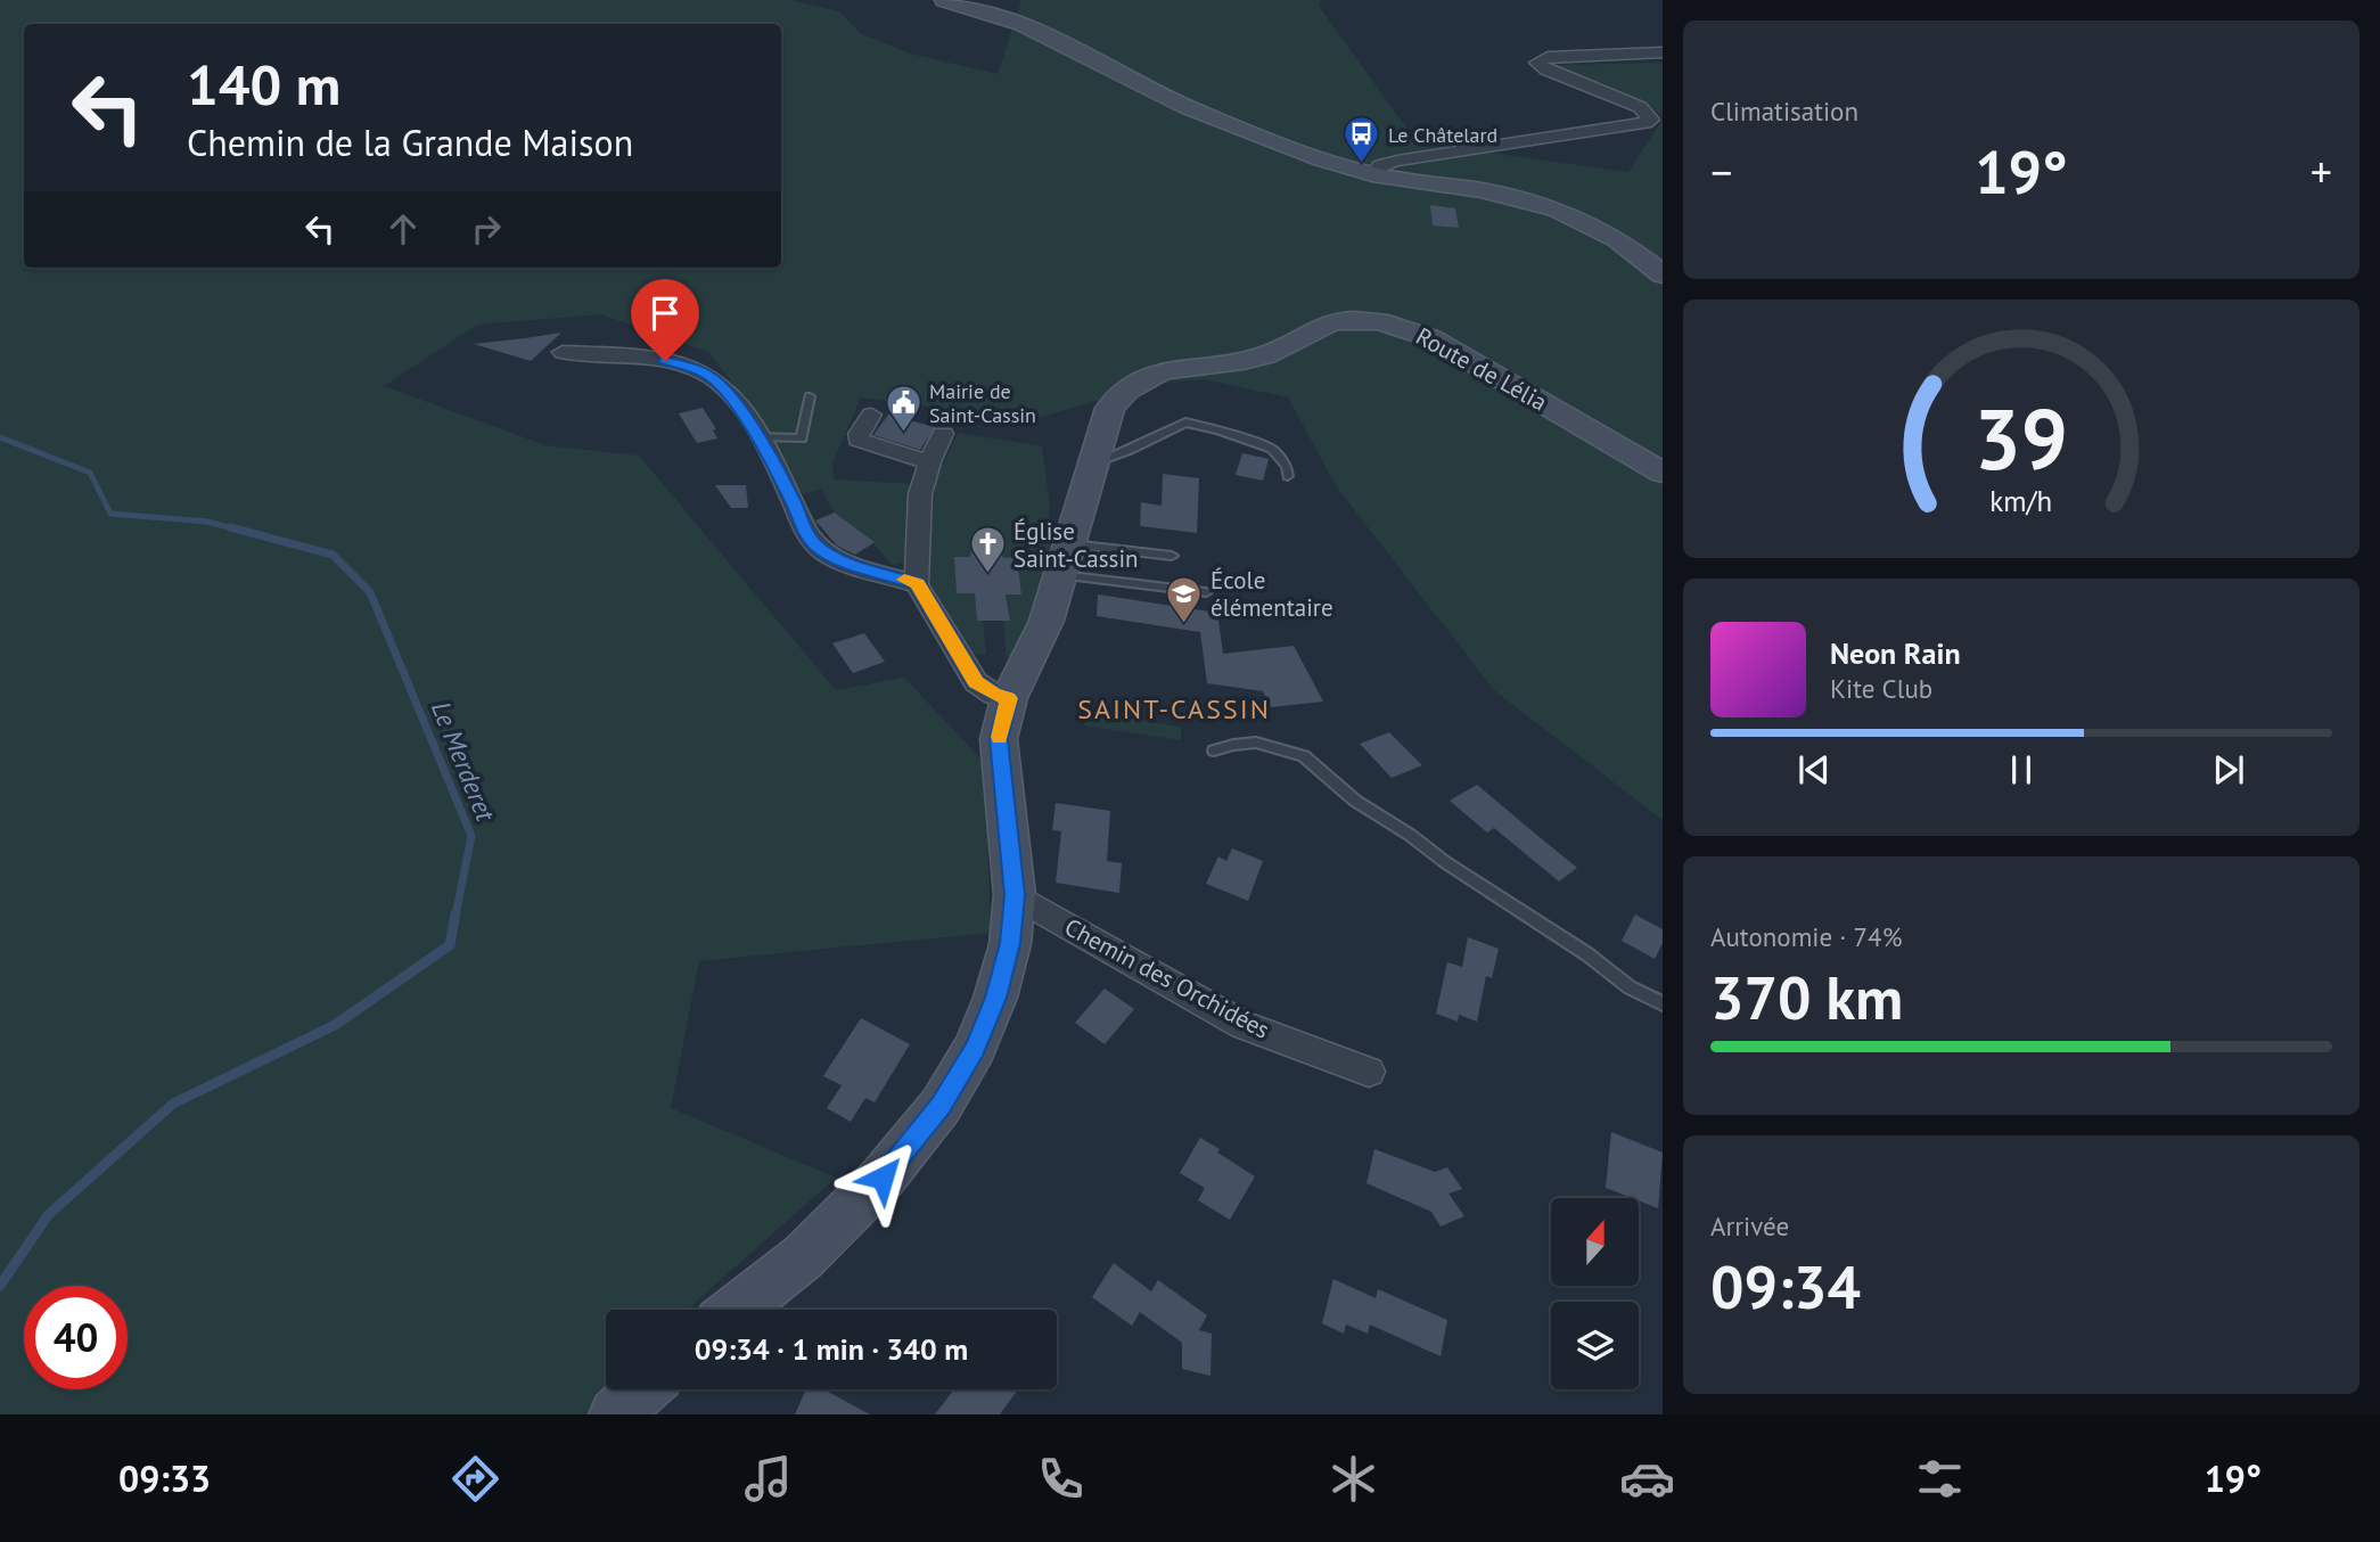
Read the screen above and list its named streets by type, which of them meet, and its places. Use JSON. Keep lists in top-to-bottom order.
{
  "streets": {
    "street": ["Route de Lélia", "Chemin des Orchidées"]
  },
  "crossings": [
    ["Route de Lélia", "Chemin des Orchidées"]
  ],
  "districts": ["SAINT-CASSIN"],
  "water": ["Le Merderet"],
  "places": {
    "bus stop": ["Le Châtelard"],
    "public building": ["Mairie de Saint-Cassin"],
    "church": ["Église Saint-Cassin"],
    "school or university": ["École élémentaire"]
  },
  "north": "top",
  "page": {
    "tile": [
      "Climatisation",
      ["Autonomie · 74%", "370 km"],
      ["Arrivée", "09:34"]
    ],
    "turn": ["140 m", "Chemin de la Grande Maison"],
    "heat": ["−", "19°", "+"],
    "song": ["Neon Rain", "Kite Club"],
    "limit": "40",
    "trip": "09:34 · 1 min · 340 m",
    "tabs": ["09:33", "19°"],
    "gauge": ["39", "km/h"]
  }
}
